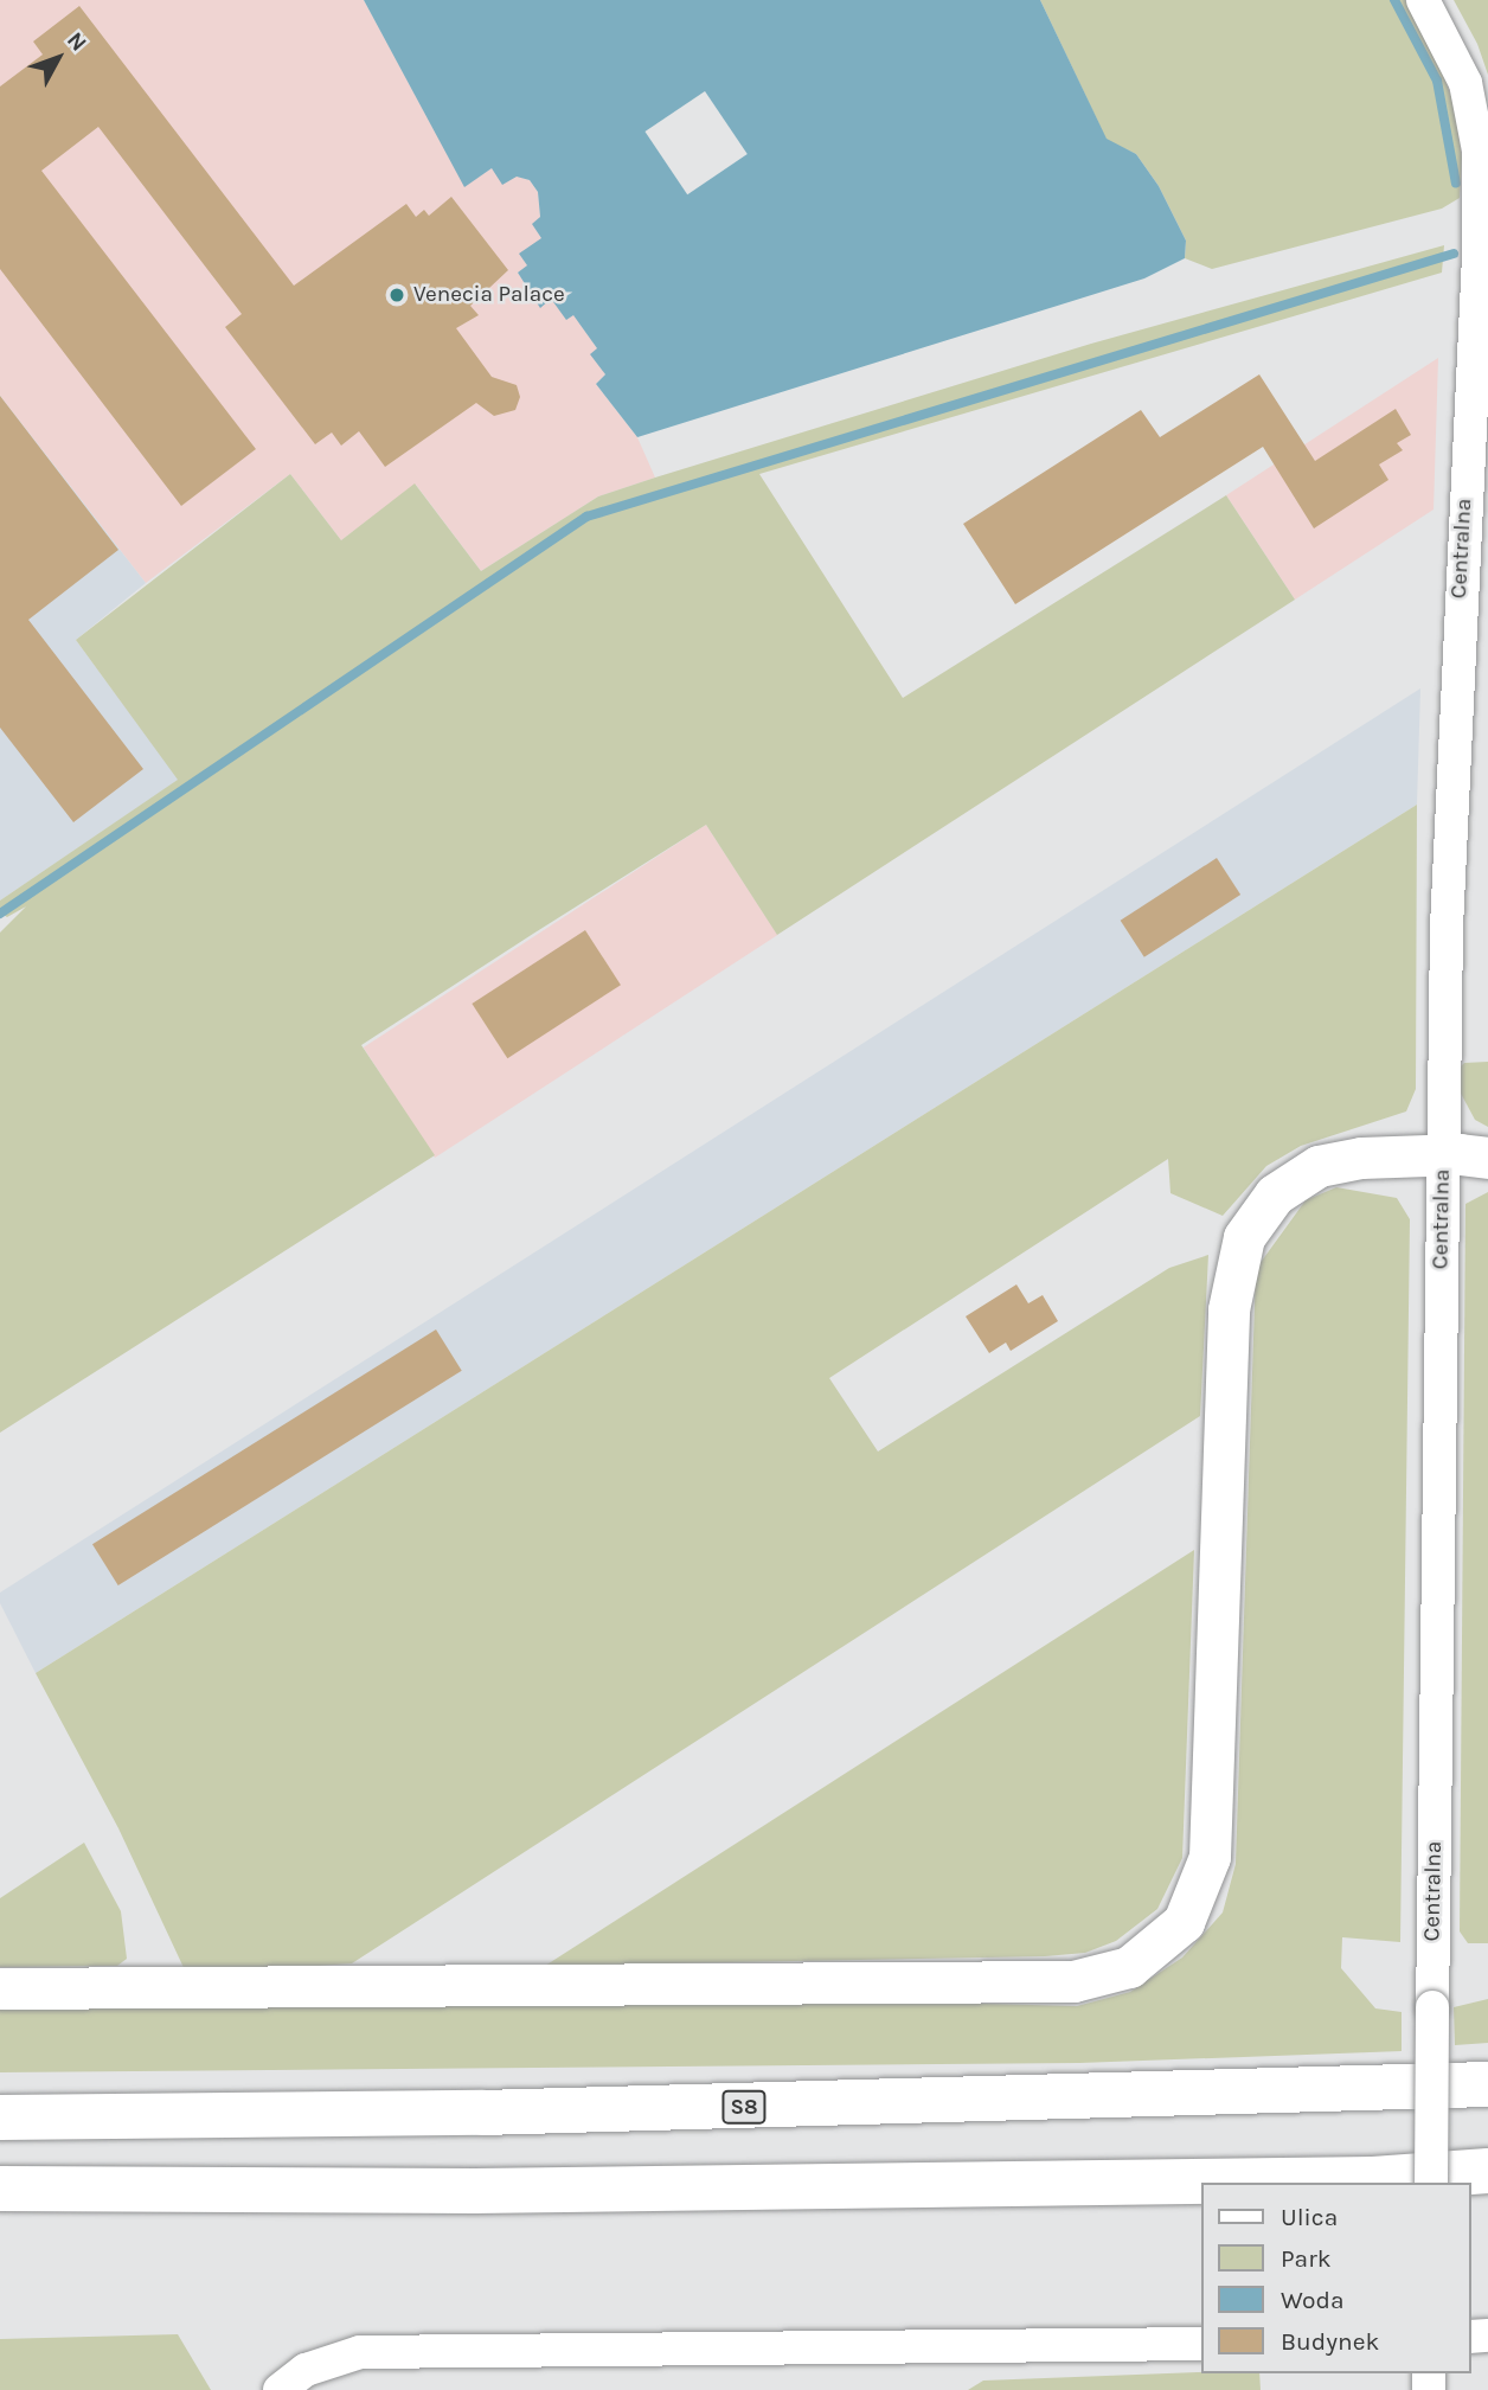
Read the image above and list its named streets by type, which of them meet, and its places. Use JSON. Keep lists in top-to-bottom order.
{
  "streets": {
    "highway": ["S8"],
    "street": ["Centralna"]
  },
  "places": ["Venecia Palace"],
  "legend": [
    "Ulica",
    "Park",
    "Woda",
    "Budynek"
  ],
  "north": "top right"
}
